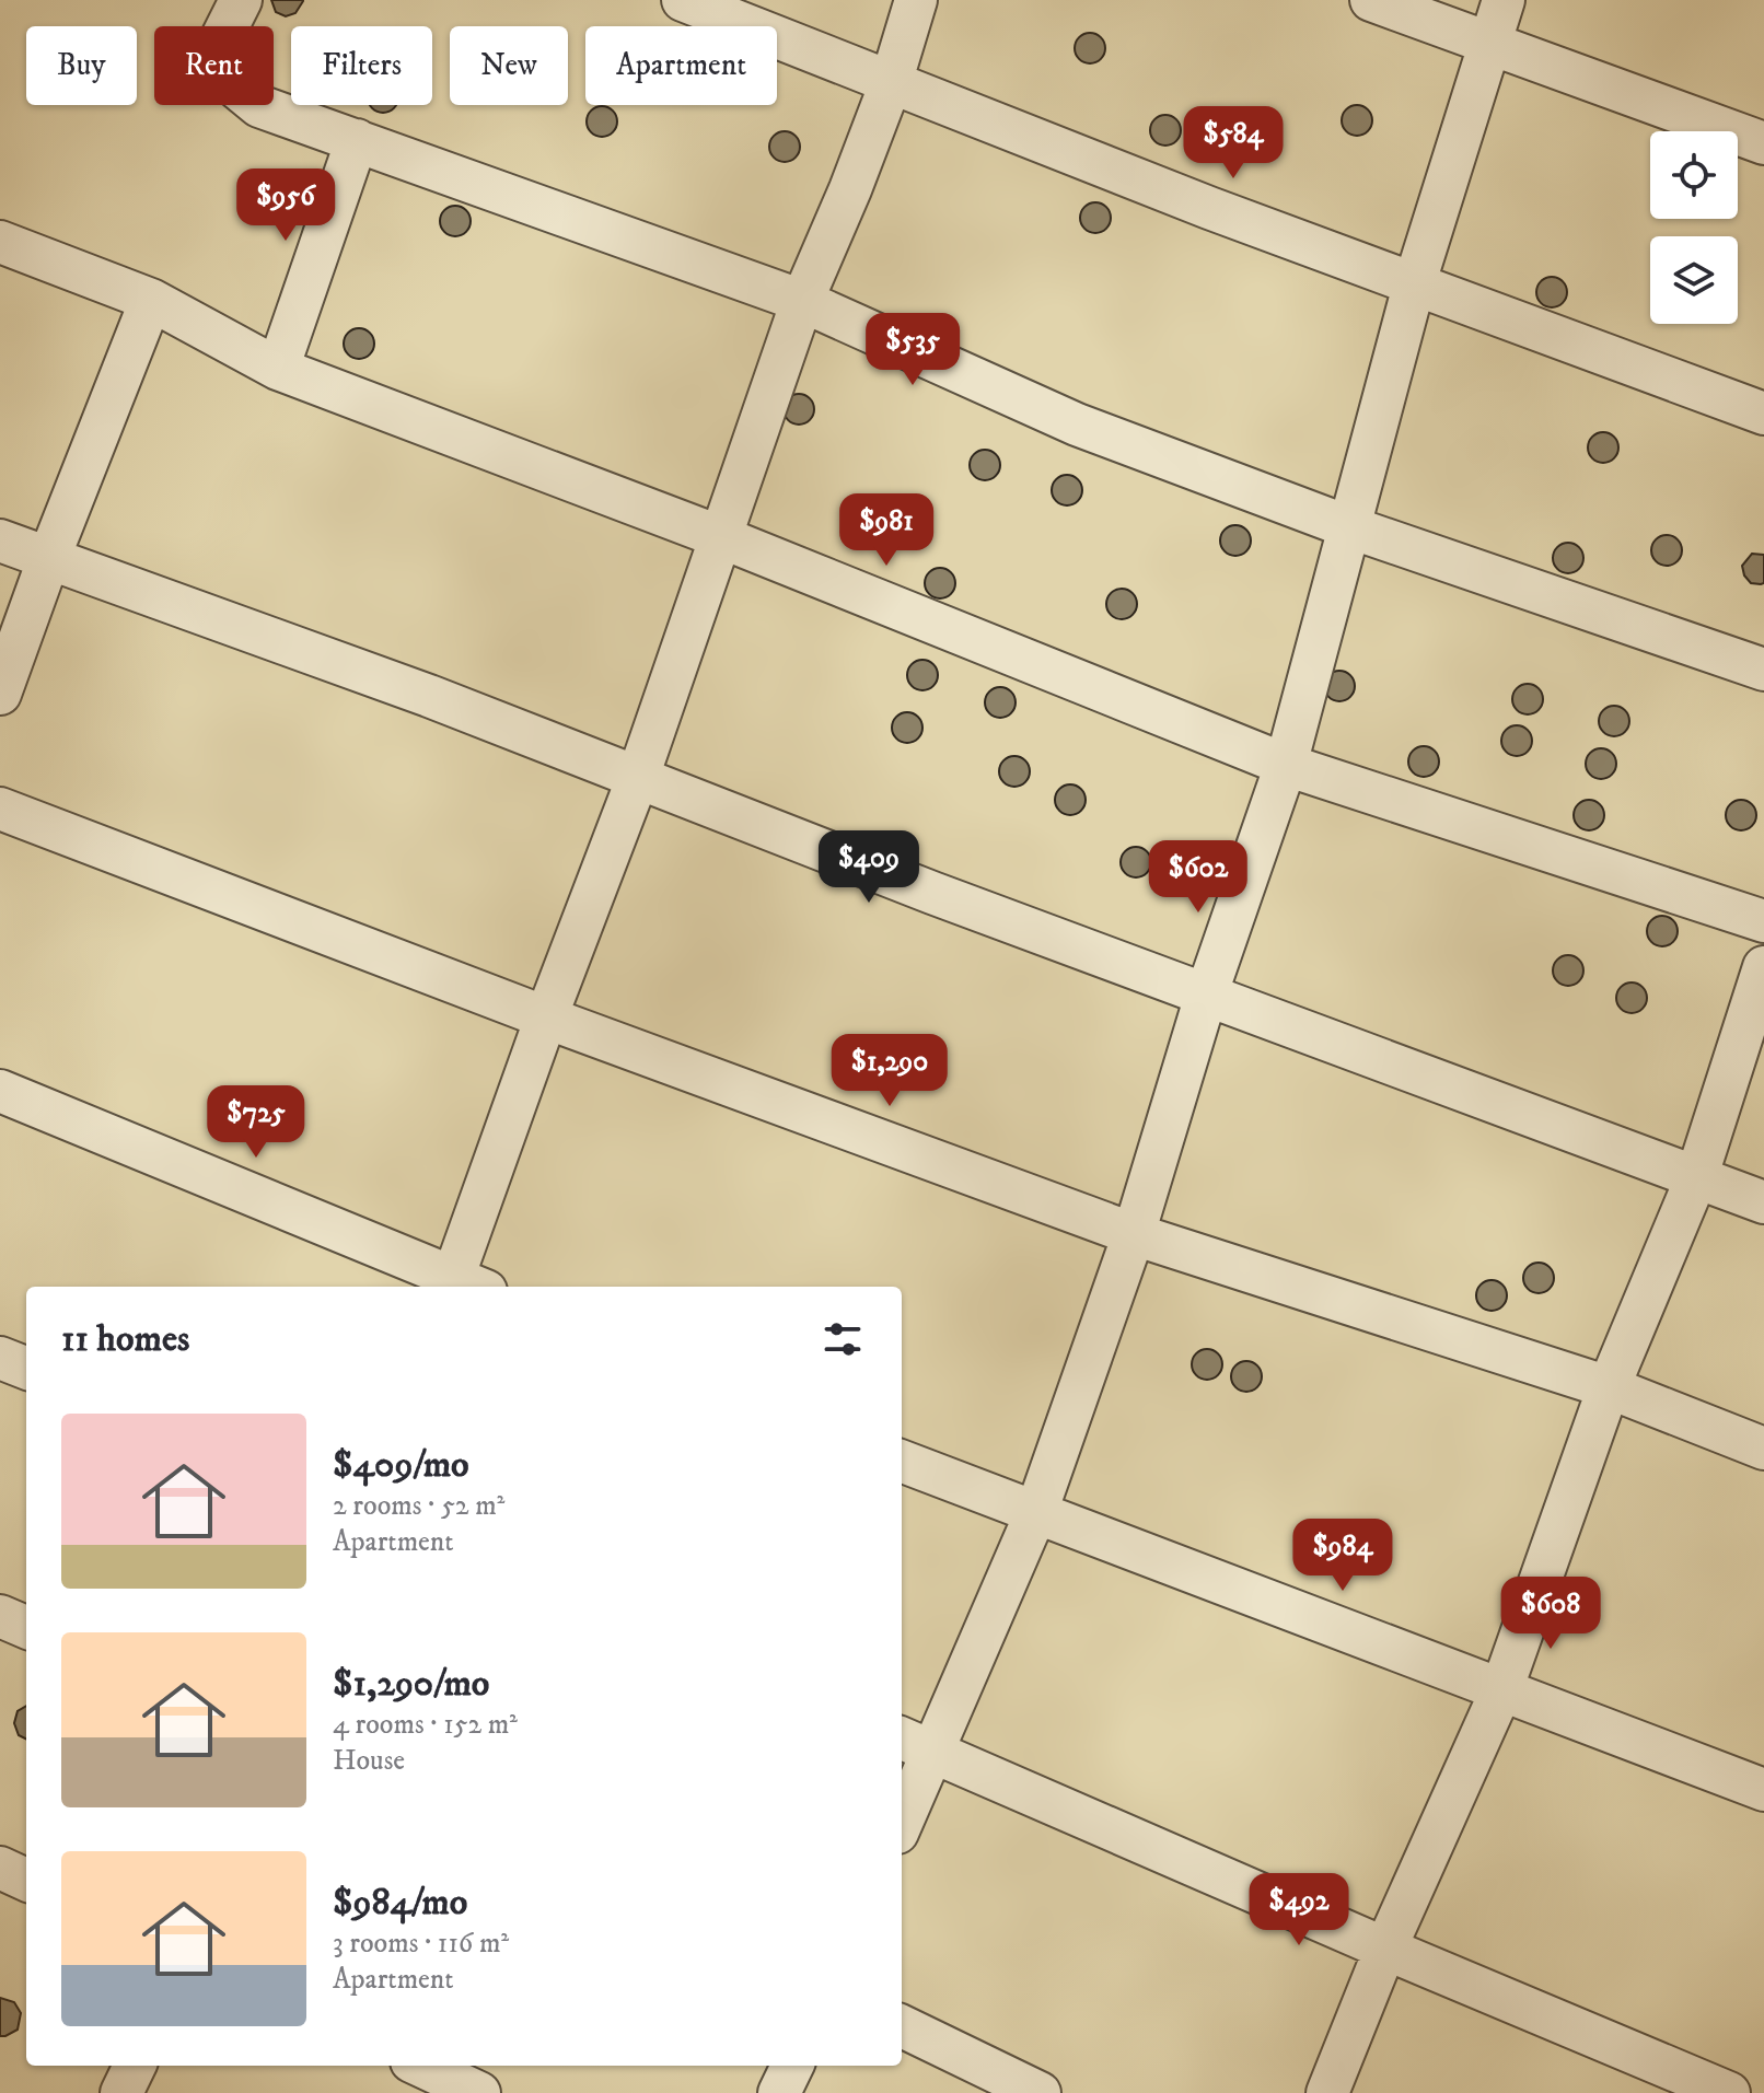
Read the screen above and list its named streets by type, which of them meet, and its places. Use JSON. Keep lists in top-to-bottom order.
{
  "page": {
    "chip": [
      "Buy",
      "Rent",
      "Filters",
      "New",
      "Apartment"
    ],
    "price": [
      "$584",
      "$956",
      "$535",
      "$981",
      "$409",
      "$602",
      "$1,290",
      "$725",
      "$984",
      "$608",
      "$492"
    ],
    "heading": "11 homes",
    "list": [
      {
        "name": "$409/mo",
        "note": "2 rooms · 52 m² · Apartment"
      },
      {
        "name": "$1,290/mo",
        "note": "4 rooms · 152 m² · House"
      },
      {
        "name": "$984/mo",
        "note": "3 rooms · 116 m² · Apartment"
      }
    ]
  }
}
